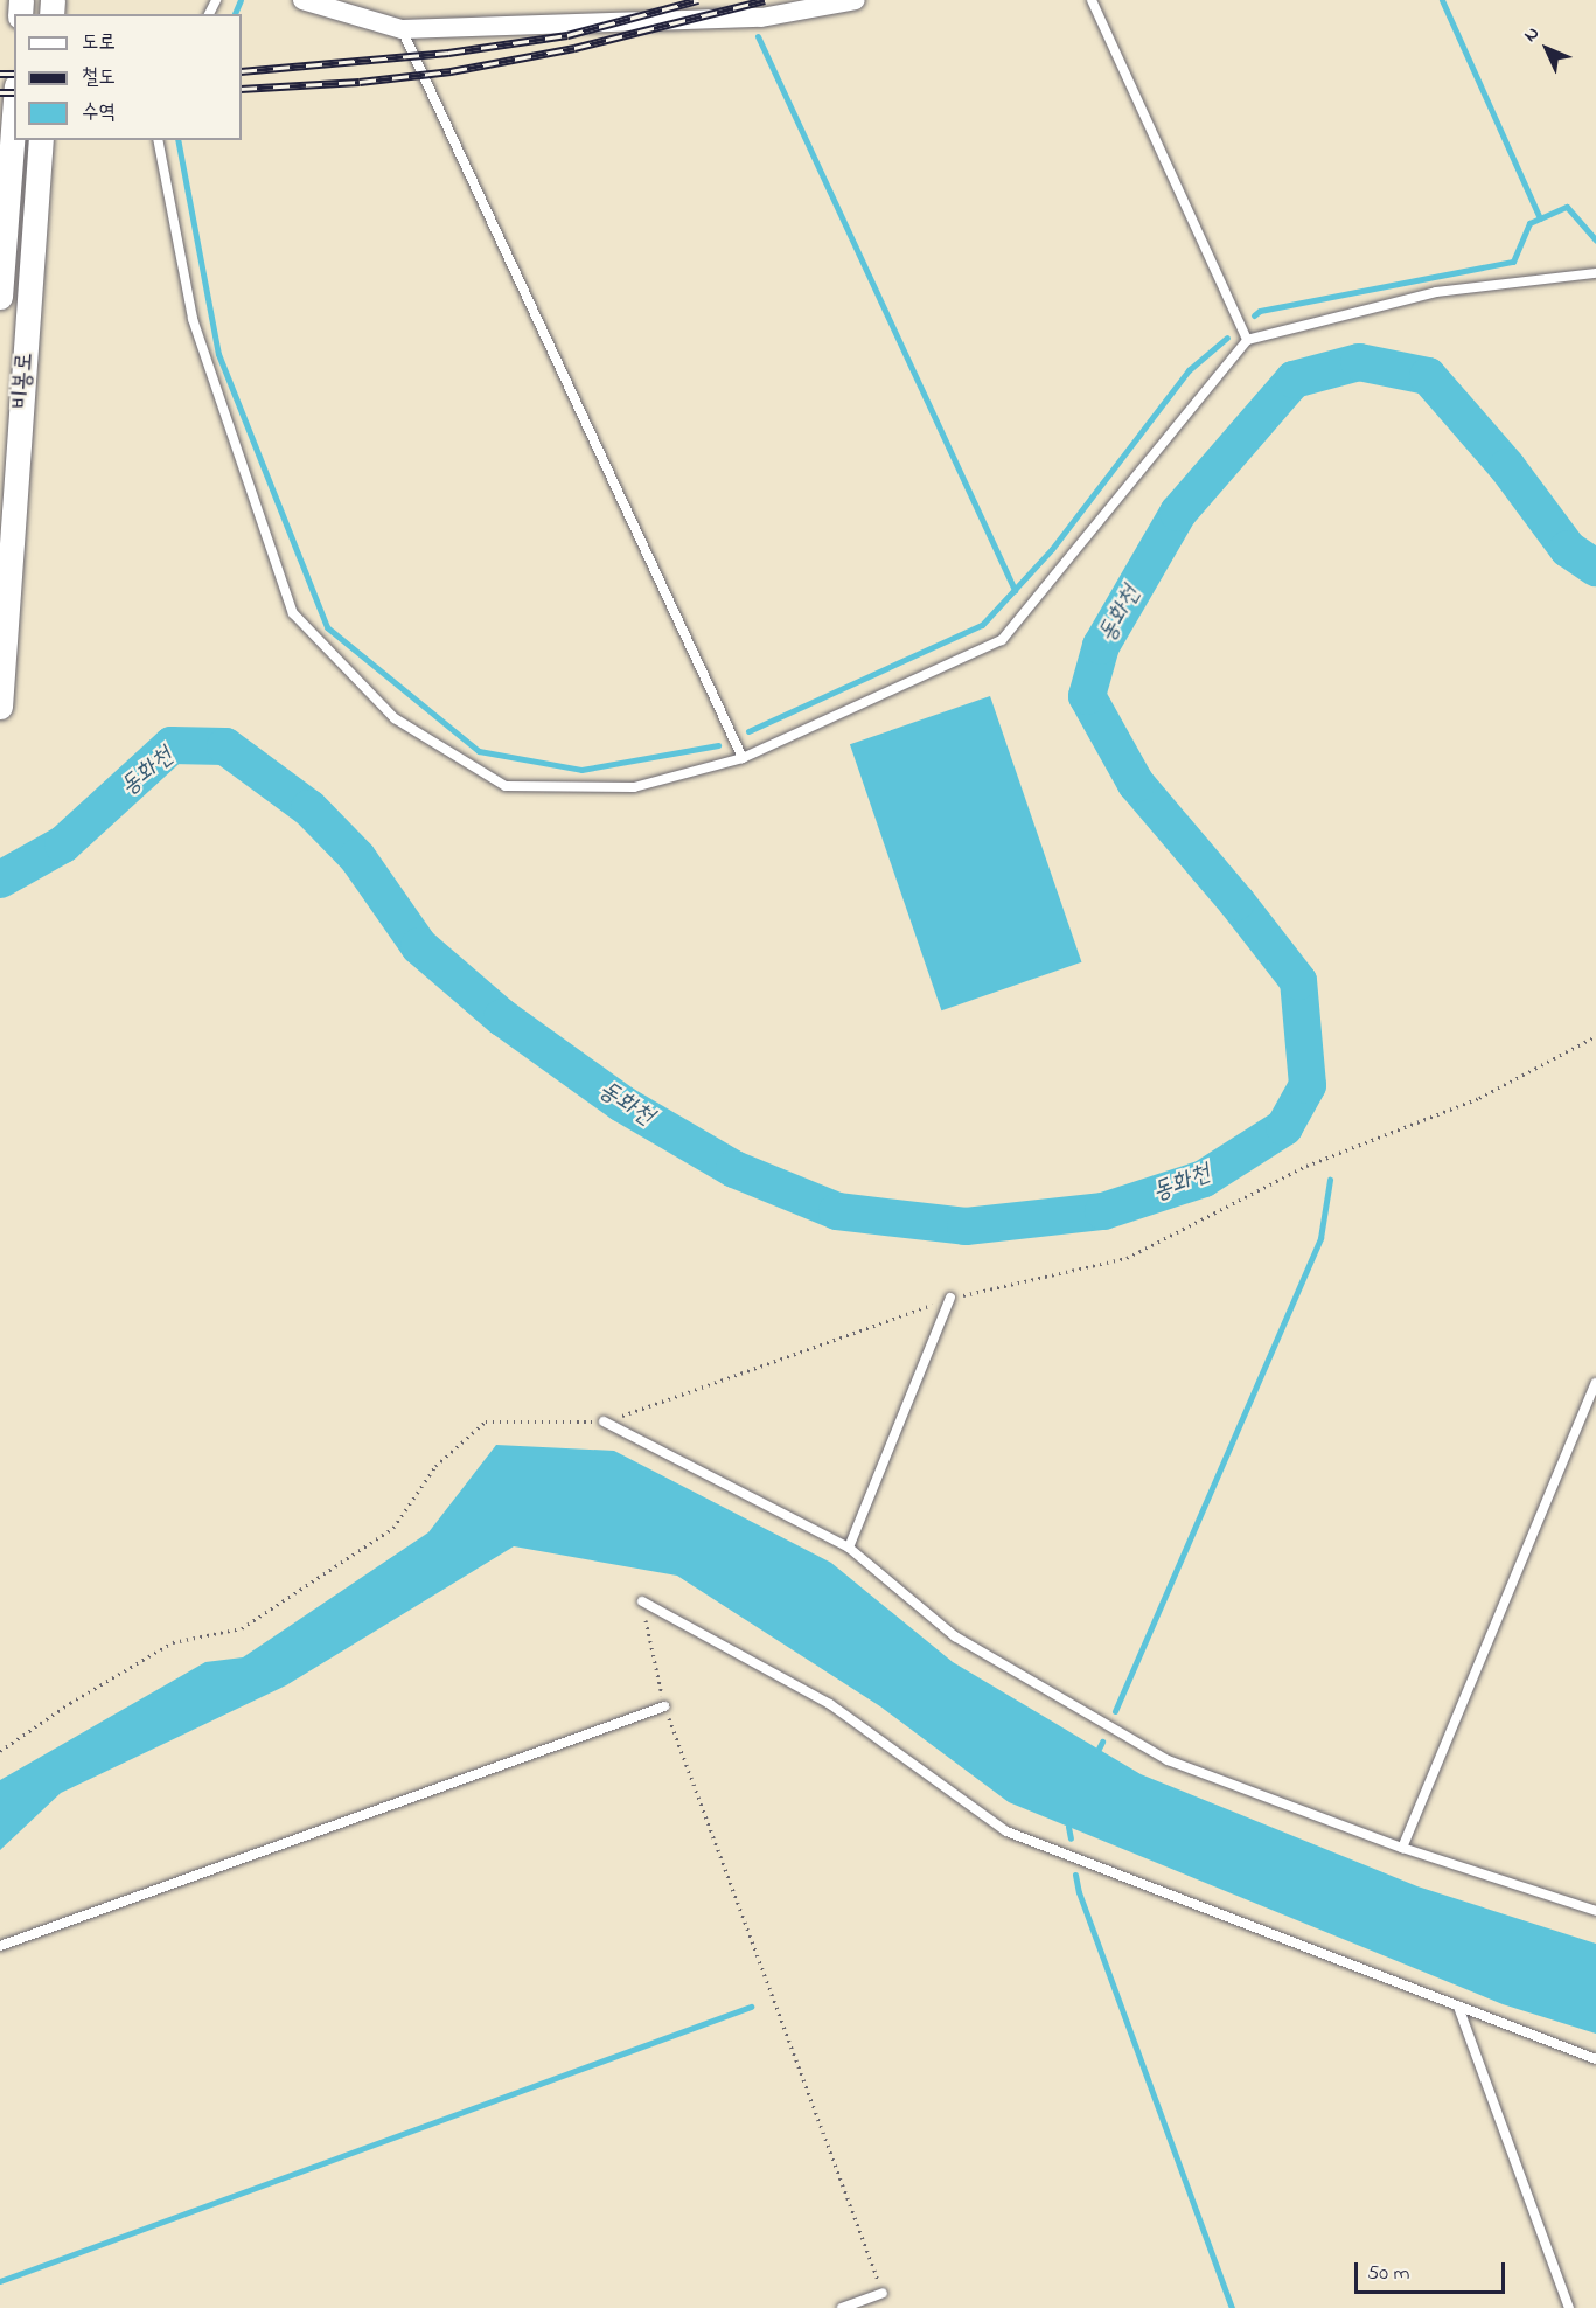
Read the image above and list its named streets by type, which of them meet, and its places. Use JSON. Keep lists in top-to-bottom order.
{
  "streets": {
    "street": ["비봉로"]
  },
  "water": ["동화천"],
  "legend": ["도로", "철도", "수역"],
  "scale_bar": "50 m",
  "north": "top left"
}
